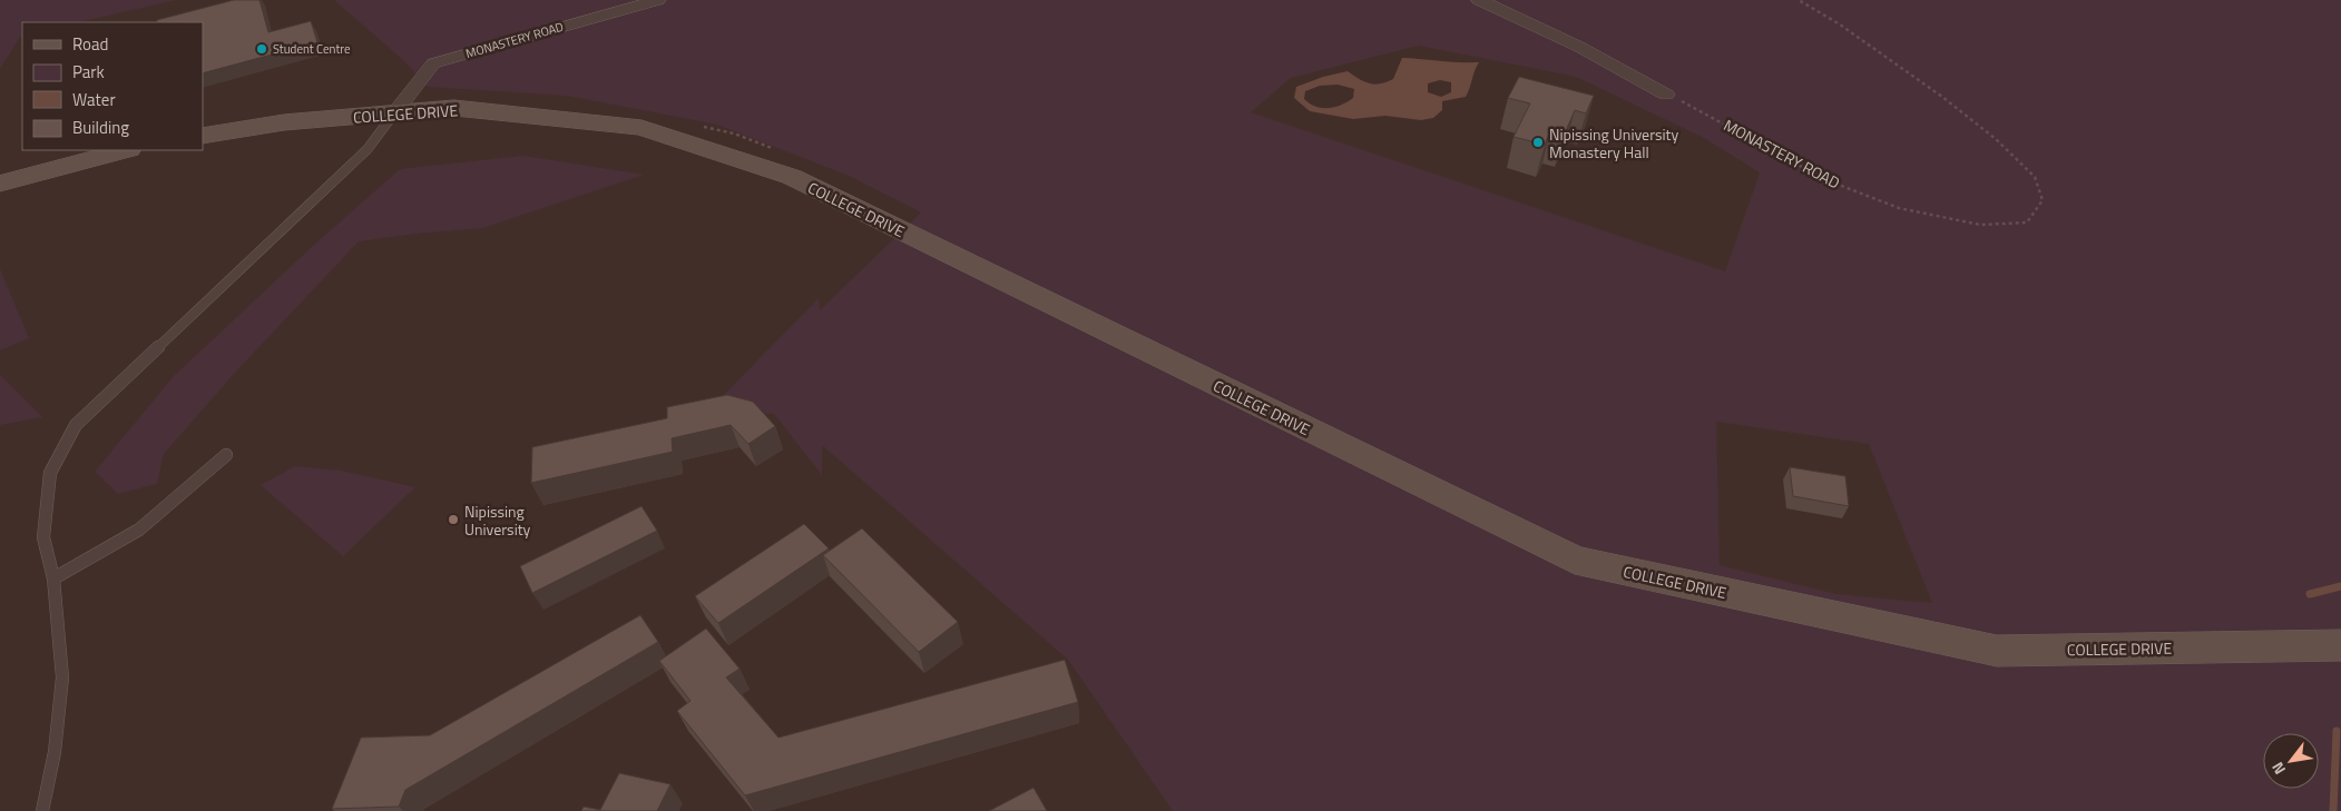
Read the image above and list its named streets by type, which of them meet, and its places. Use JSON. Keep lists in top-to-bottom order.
{
  "streets": {
    "street": ["MONASTERY ROAD", "COLLEGE DRIVE"]
  },
  "crossings": [
    ["MONASTERY ROAD", "COLLEGE DRIVE"]
  ],
  "places": ["Student Centre", "Nipissing University Monastery Hall", "Nipissing University"],
  "legend": [
    "Road",
    "Park",
    "Water",
    "Building"
  ],
  "north": "bottom left"
}
